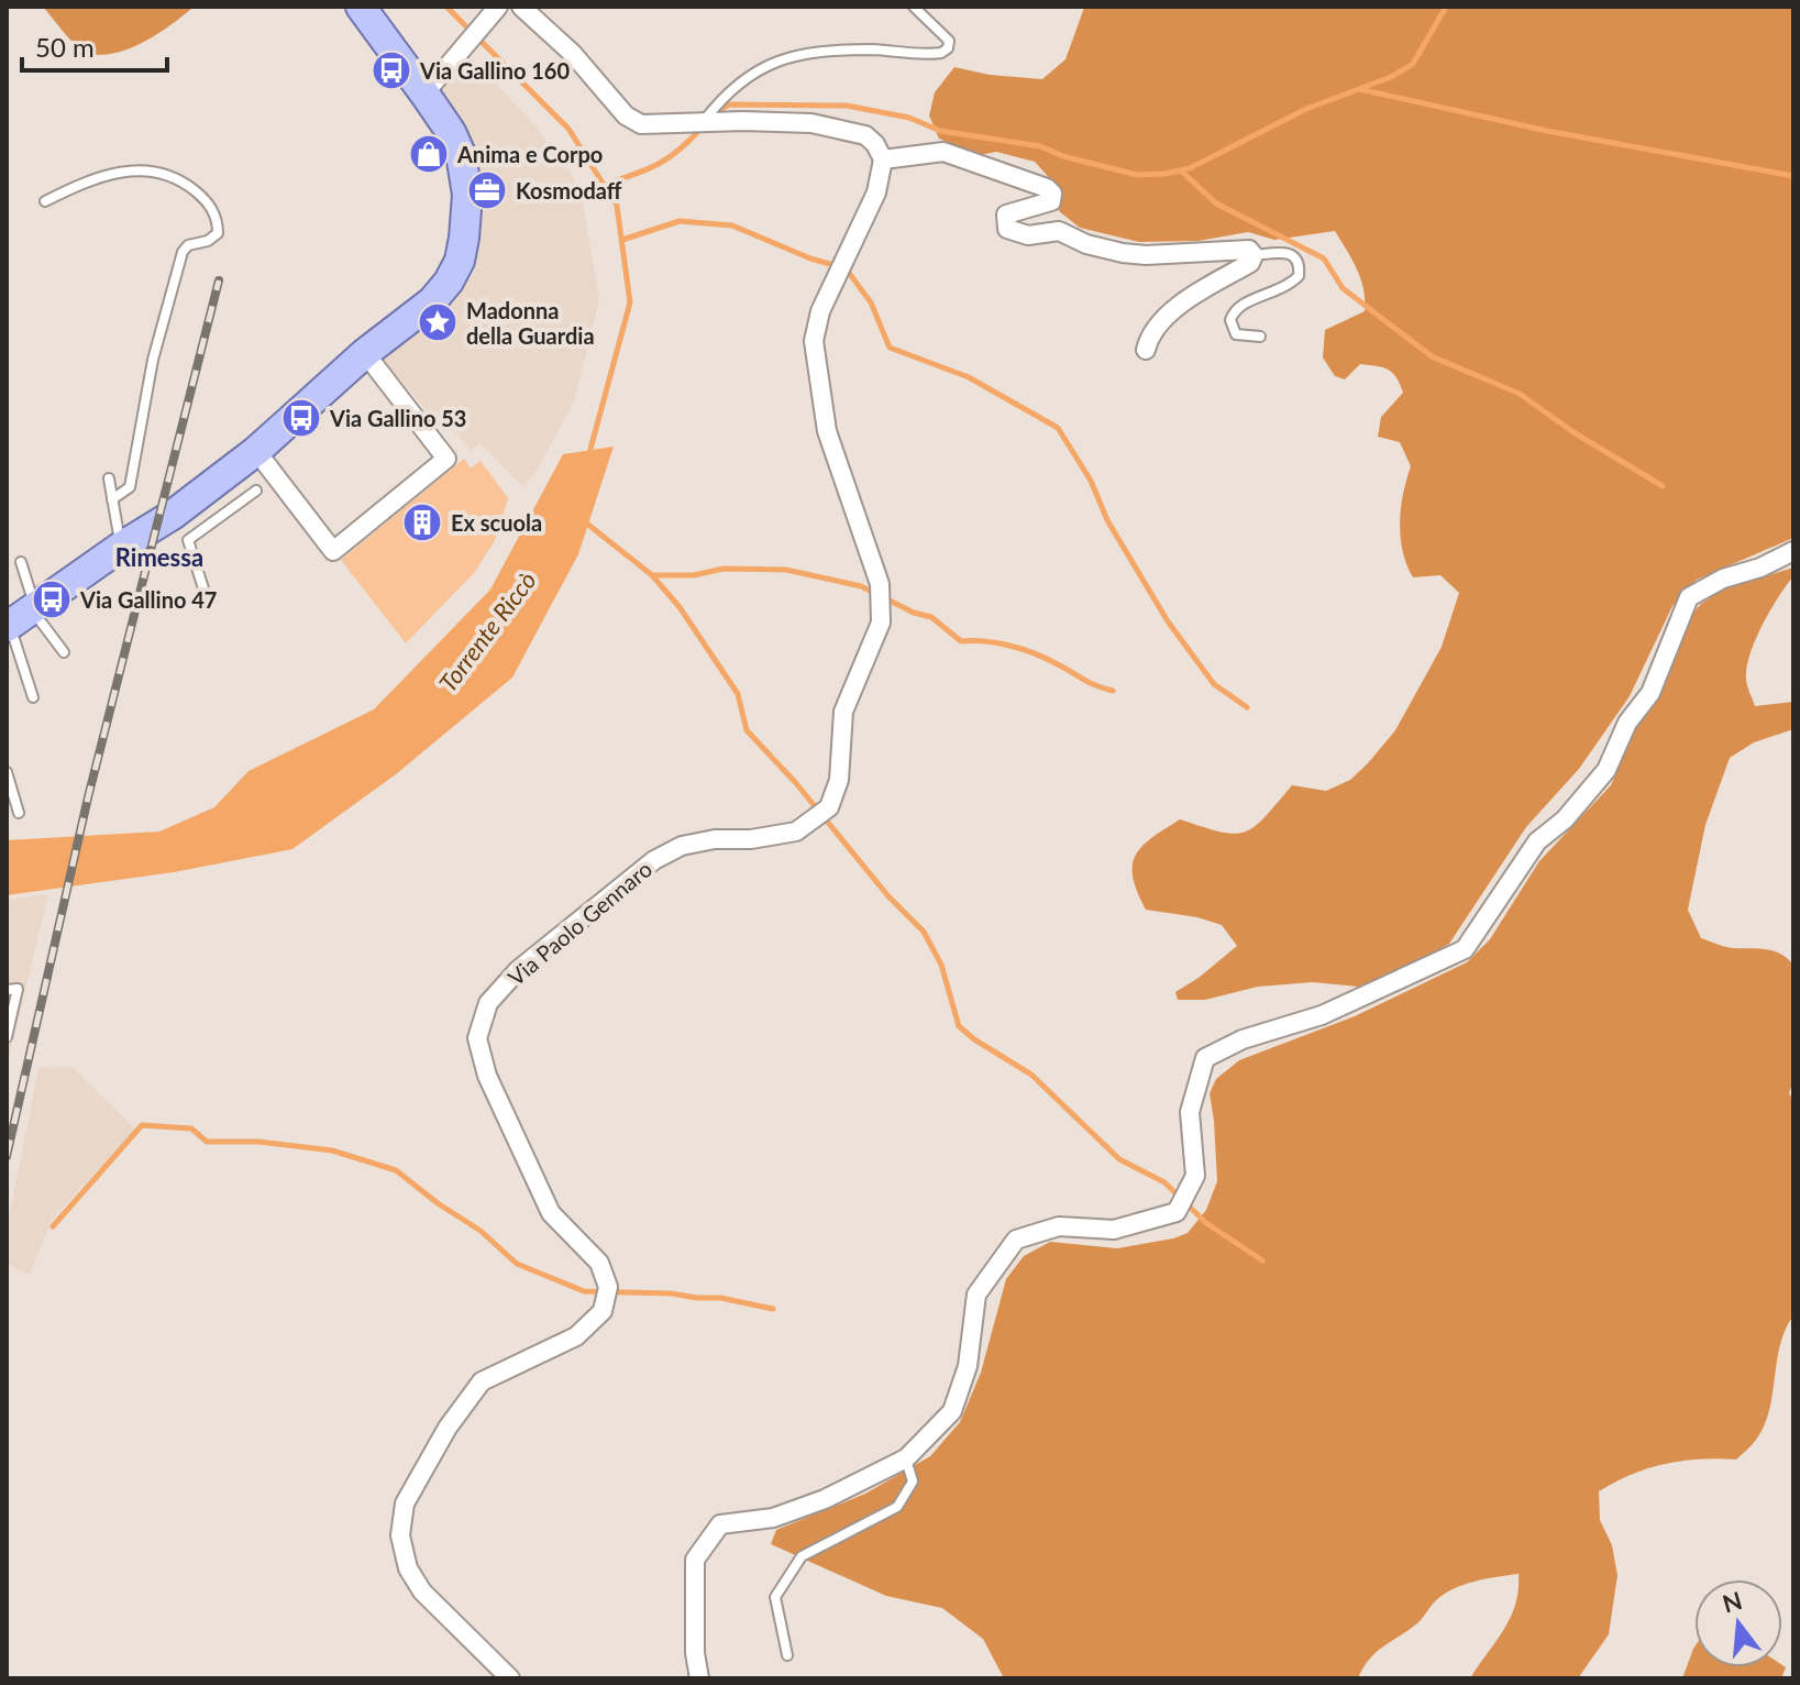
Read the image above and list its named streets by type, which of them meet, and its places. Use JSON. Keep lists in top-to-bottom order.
{
  "streets": {
    "street": ["Via Paolo Gennaro"]
  },
  "districts": ["Rimessa"],
  "water": ["Torrente Riccò"],
  "places": {
    "bus stop": ["Via Gallino 160", "Via Gallino 53", "Via Gallino 47"],
    "shop": ["Anima e Corpo"],
    "office": ["Kosmodaff"],
    "place": ["Madonna della Guardia"],
    "building": ["Ex scuola"]
  },
  "scale_bar": "50 m",
  "north": "top"
}
